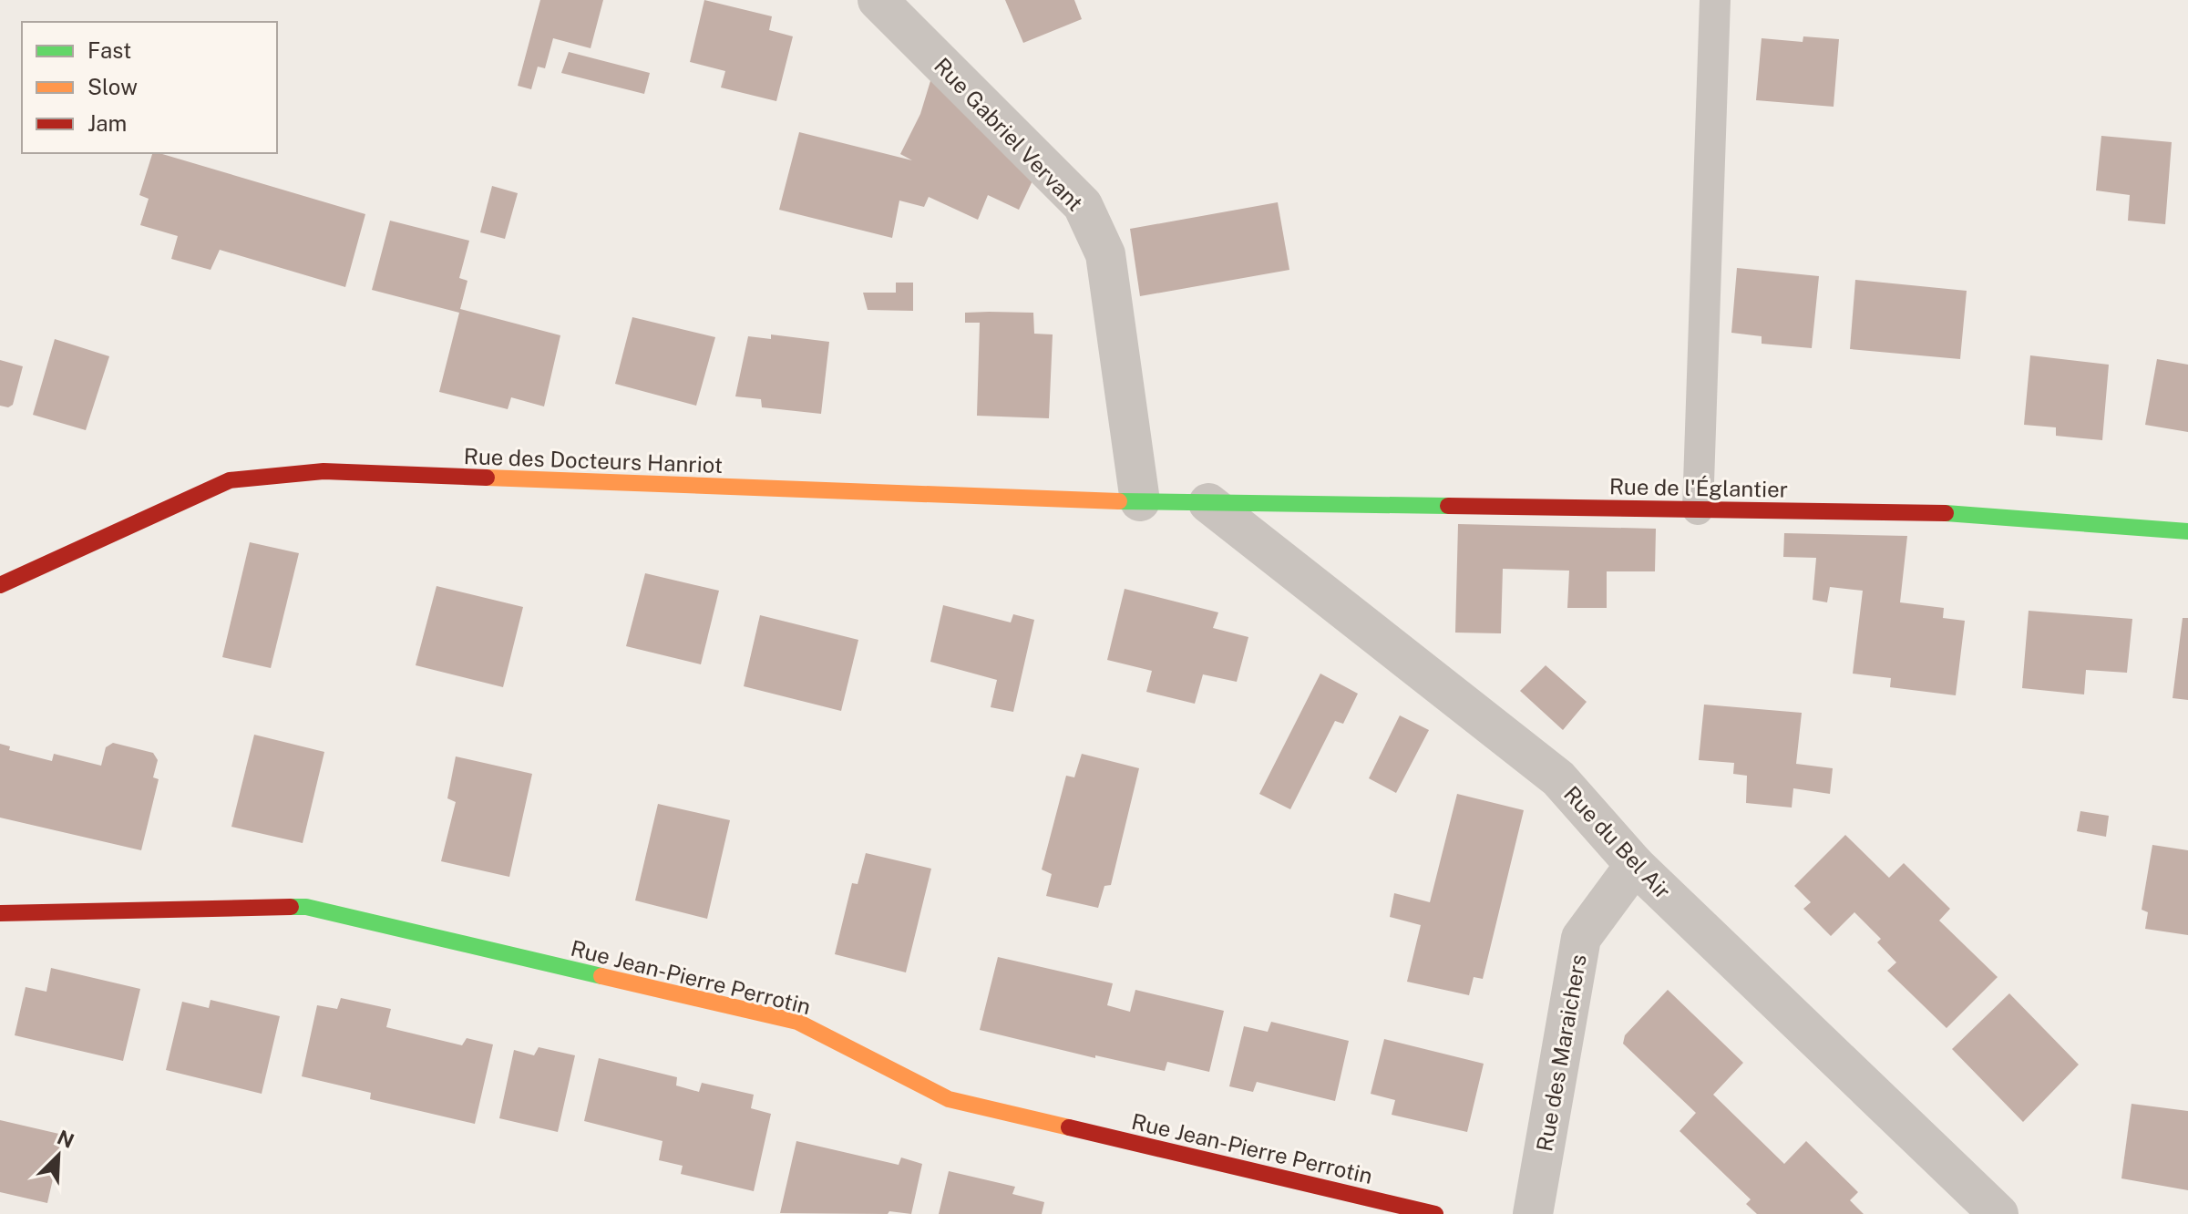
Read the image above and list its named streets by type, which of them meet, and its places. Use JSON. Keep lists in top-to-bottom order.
{
  "streets": {
    "street": [
      "Rue Gabriel Vervant",
      "Rue des Docteurs Hanriot",
      "Rue de l'Églantier",
      "Rue du Bel Air",
      "Rue Jean-Pierre Perrotin",
      "Rue des Maraichers"
    ]
  },
  "crossings": [
    ["Rue Gabriel Vervant", "Rue des Docteurs Hanriot"],
    ["Rue des Docteurs Hanriot", "Rue de l'Églantier"],
    ["Rue des Docteurs Hanriot", "Rue du Bel Air"],
    ["Rue de l'Églantier", "Rue du Bel Air"],
    ["Rue du Bel Air", "Rue des Maraichers"]
  ],
  "legend": ["Fast", "Slow", "Jam"],
  "north": "top right"
}
